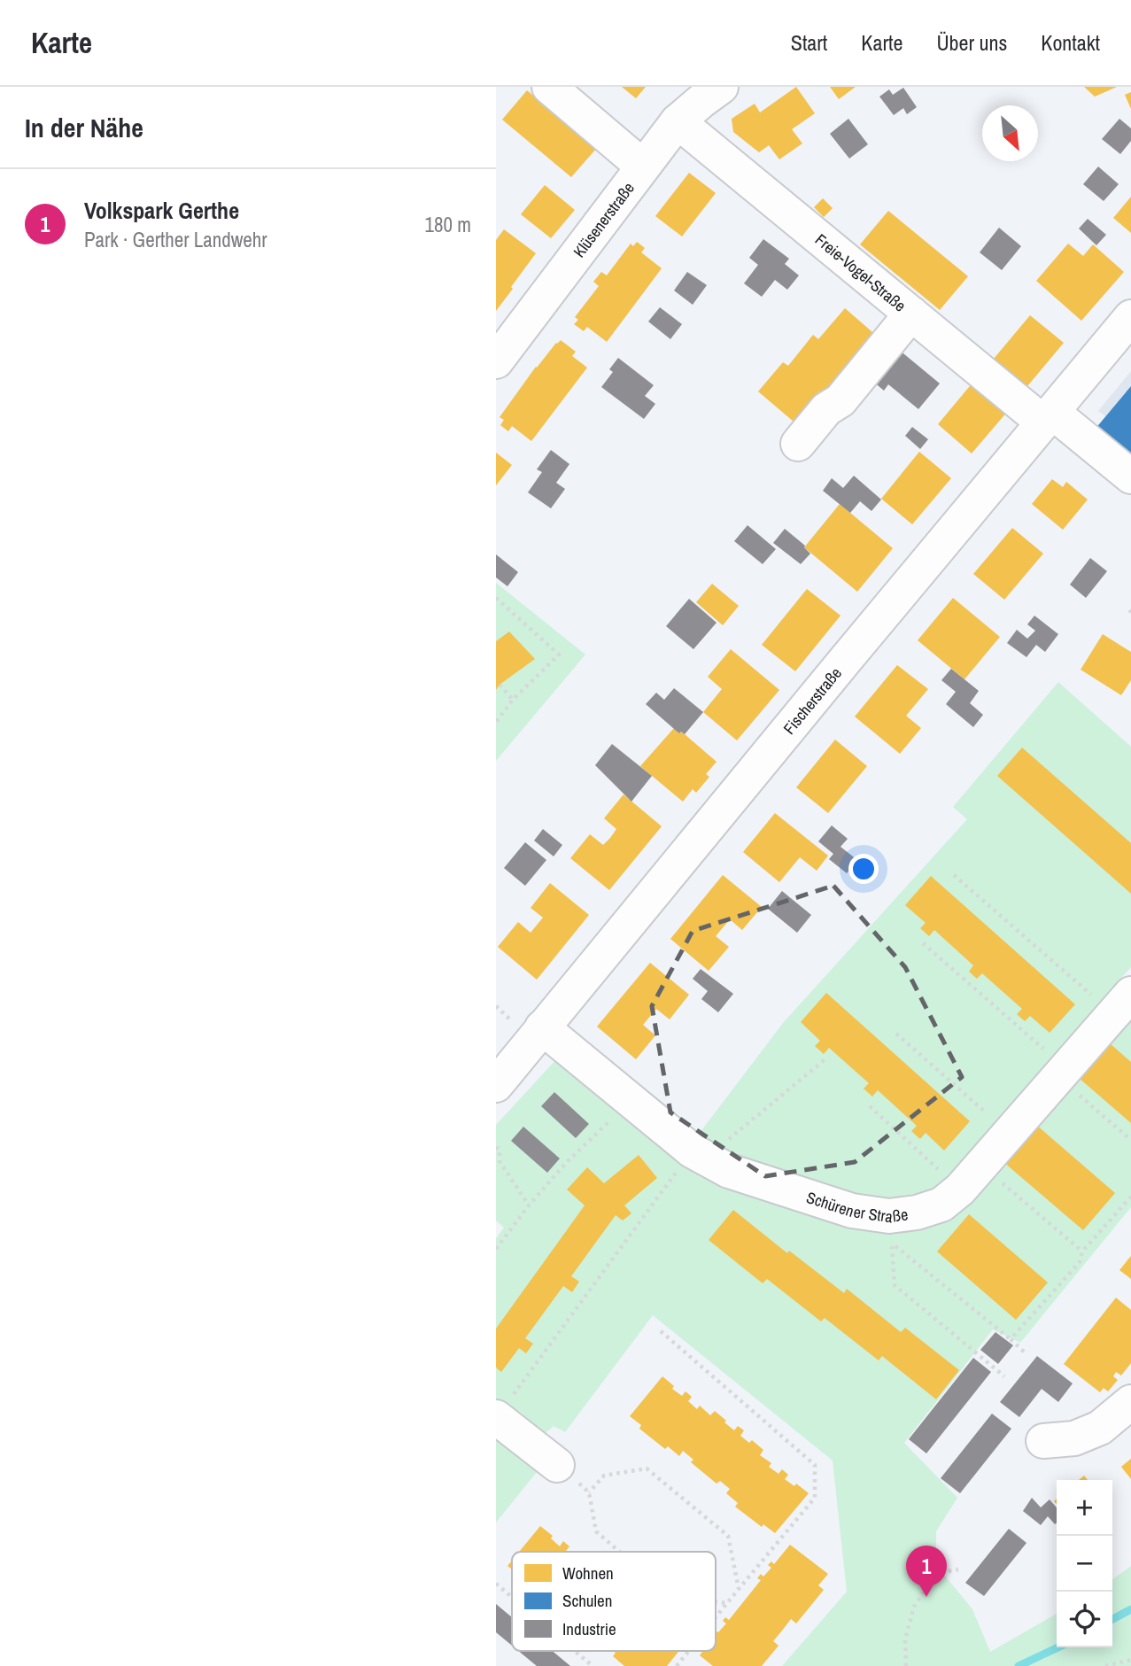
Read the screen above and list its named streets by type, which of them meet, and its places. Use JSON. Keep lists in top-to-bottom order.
{
  "streets": {
    "street": [
      "Klüsenerstraße",
      "Freie-Vogel-Straße",
      "Fischerstraße",
      "Schürener Straße"
    ]
  },
  "crossings": [
    ["Klüsenerstraße", "Freie-Vogel-Straße"],
    ["Freie-Vogel-Straße", "Fischerstraße"],
    ["Fischerstraße", "Schürener Straße"]
  ],
  "legend": ["Wohnen", "Schulen", "Industrie"],
  "north": "bottom right",
  "page": {
    "header": "Karte",
    "nav": [
      "Start",
      "Karte",
      "Über uns",
      "Kontakt"
    ],
    "heading": "In der Nähe",
    "list": [
      {
        "mark": "1",
        "name": "Volkspark Gerthe",
        "note": "Park · Gerther Landwehr",
        "value": "180 m"
      }
    ],
    "map_buttons": ["+", "−"],
    "pins": "1"
  }
}
